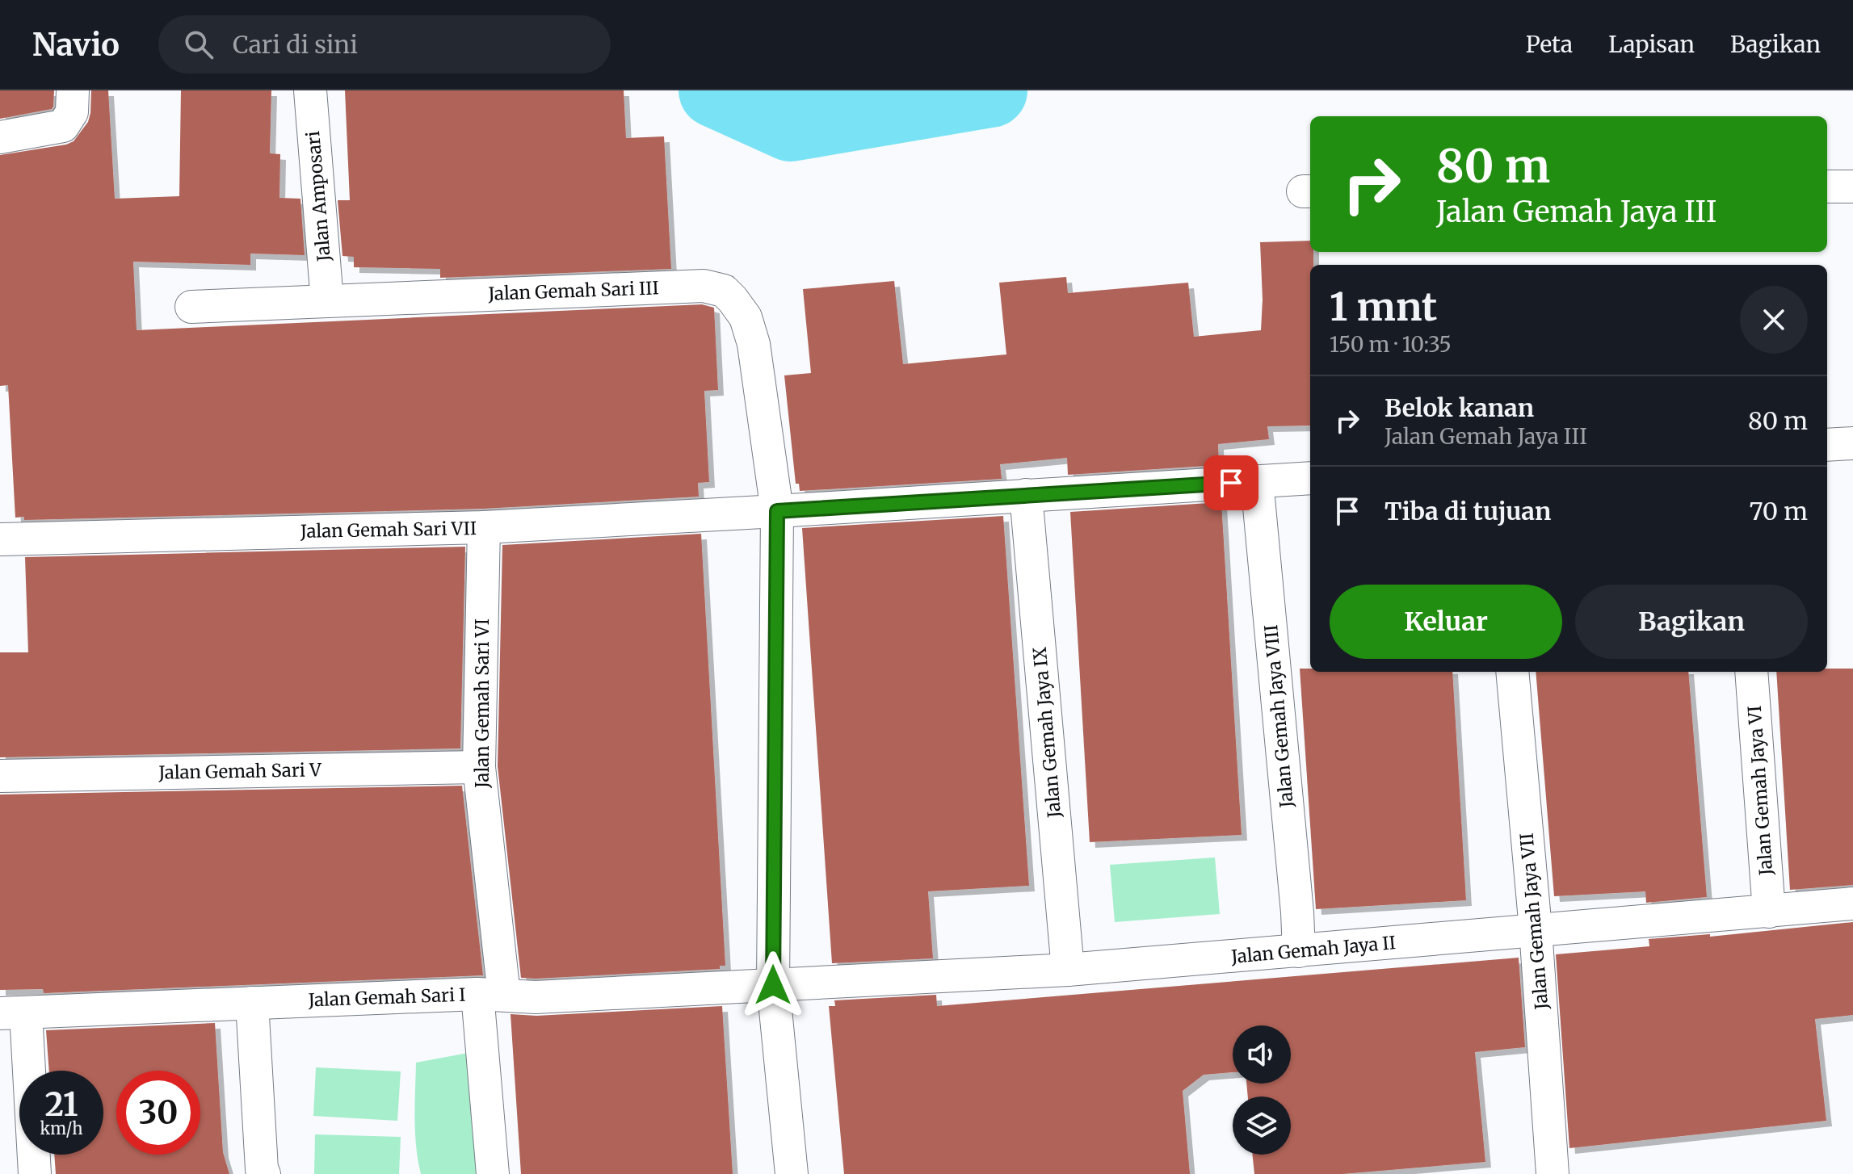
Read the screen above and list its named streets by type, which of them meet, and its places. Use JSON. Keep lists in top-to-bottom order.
{
  "streets": {
    "street": [
      "Jalan Amposari",
      "Jalan Gemah Sari III",
      "Jalan Gemah Sari VII",
      "Jalan Gemah Sari VI",
      "Jalan Gemah Jaya VIII",
      "Jalan Gemah Jaya IX",
      "Jalan Gemah Sari V",
      "Jalan Gemah Jaya VI",
      "Jalan Gemah Jaya VII",
      "Jalan Gemah Jaya II",
      "Jalan Gemah Sari I"
    ]
  },
  "crossings": [
    ["Jalan Amposari", "Jalan Gemah Sari III"],
    ["Jalan Gemah Sari III", "Jalan Gemah Sari VII"],
    ["Jalan Gemah Sari III", "Jalan Gemah Jaya II"],
    ["Jalan Gemah Sari III", "Jalan Gemah Sari I"],
    ["Jalan Gemah Sari VII", "Jalan Gemah Sari VI"],
    ["Jalan Gemah Sari VII", "Jalan Gemah Jaya VIII"],
    ["Jalan Gemah Sari VII", "Jalan Gemah Jaya IX"],
    ["Jalan Gemah Sari VI", "Jalan Gemah Sari V"],
    ["Jalan Gemah Sari VI", "Jalan Gemah Sari I"],
    ["Jalan Gemah Jaya VIII", "Jalan Gemah Jaya II"],
    ["Jalan Gemah Jaya IX", "Jalan Gemah Jaya II"],
    ["Jalan Gemah Jaya VI", "Jalan Gemah Jaya II"],
    ["Jalan Gemah Jaya VII", "Jalan Gemah Jaya II"],
    ["Jalan Gemah Jaya II", "Jalan Gemah Sari I"]
  ],
  "page": {
    "header": "Navio",
    "search": "Cari di sini",
    "nav": ["Peta", "Lapisan", "Bagikan"],
    "turn": ["80 m", "Jalan Gemah Jaya III"],
    "heading": ["1 mnt", "150 m · 10:35"],
    "list": [
      {
        "name": "Belok kanan",
        "note": "Jalan Gemah Jaya III",
        "value": "80 m"
      },
      {
        "name": "Tiba di tujuan",
        "value": "70 m"
      }
    ],
    "buttons": ["Keluar", "Bagikan"],
    "speed": "21 km/h",
    "limit": "30"
  }
}
